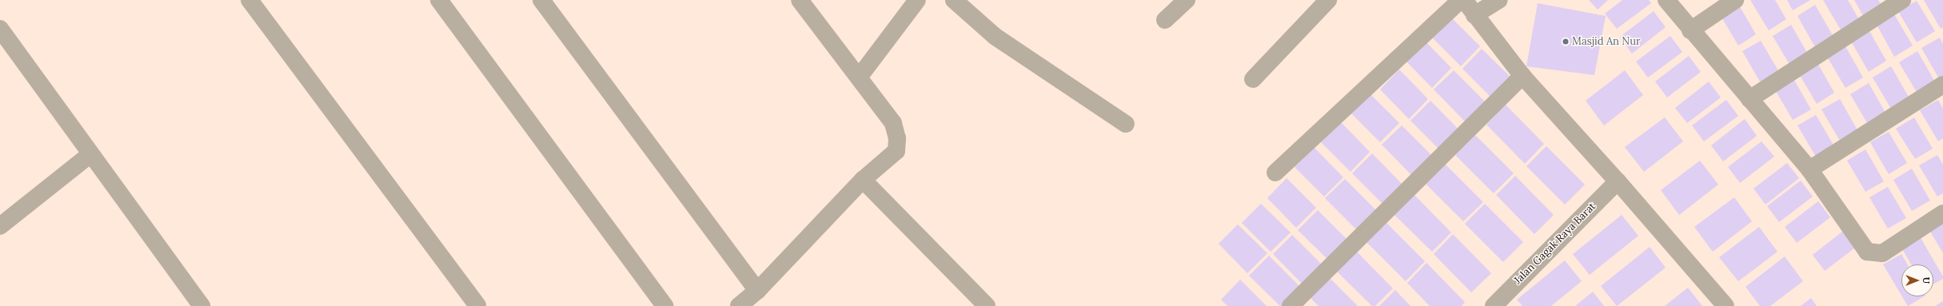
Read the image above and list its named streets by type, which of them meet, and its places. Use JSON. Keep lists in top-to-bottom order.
{
  "streets": {
    "street": ["Jalan Gagak Raya Barat"]
  },
  "places": ["Masjid An Nur"],
  "north": "right"
}
